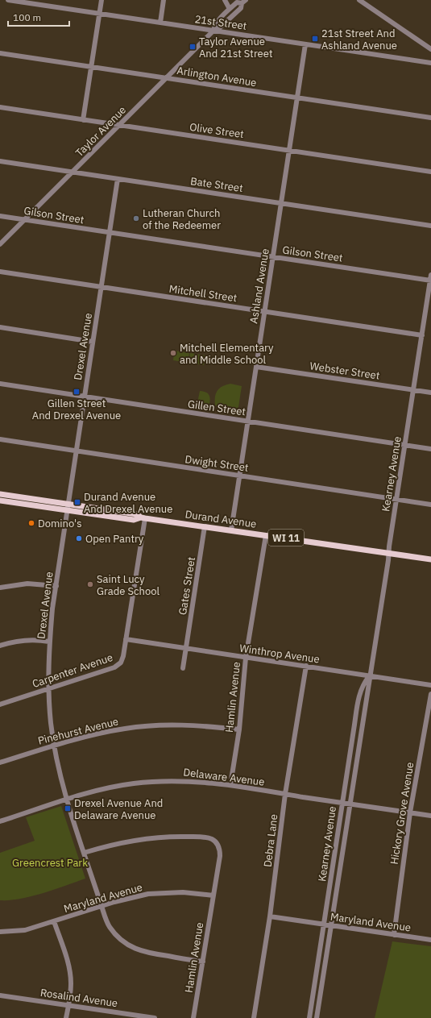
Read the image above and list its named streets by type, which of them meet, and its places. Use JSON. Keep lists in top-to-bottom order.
{
  "streets": {
    "main road": ["Durand Avenue", "WI 11"],
    "street": [
      "21st Street",
      "Arlington Avenue",
      "Olive Street",
      "Taylor Avenue",
      "Bate Street",
      "Gilson Street",
      "Ashland Avenue",
      "Mitchell Street",
      "Drexel Avenue",
      "Webster Street",
      "Gillen Street",
      "Dwight Street",
      "Kearney Avenue",
      "Gates Street",
      "Winthrop Avenue",
      "Carpenter Avenue",
      "Hamlin Avenue",
      "Pinehurst Avenue",
      "Delaware Avenue",
      "Hickory Grove Avenue",
      "Debra Lane",
      "Maryland Avenue",
      "Rosalind Avenue"
    ]
  },
  "crossings": [
    ["21st Street", "Taylor Avenue"],
    ["21st Street", "Ashland Avenue"],
    ["Arlington Avenue", "Taylor Avenue"],
    ["Arlington Avenue", "Ashland Avenue"],
    ["Olive Street", "Taylor Avenue"],
    ["Olive Street", "Ashland Avenue"],
    ["Taylor Avenue", "Bate Street"],
    ["Taylor Avenue", "Gilson Street"],
    ["Bate Street", "Ashland Avenue"],
    ["Bate Street", "Drexel Avenue"],
    ["Gilson Street", "Ashland Avenue"],
    ["Gilson Street", "Drexel Avenue"],
    ["Gilson Street", "Kearney Avenue"],
    ["Ashland Avenue", "Mitchell Street"],
    ["Ashland Avenue", "Webster Street"],
    ["Ashland Avenue", "Gillen Street"],
    ["Ashland Avenue", "Dwight Street"],
    ["Ashland Avenue", "Durand Avenue"],
    ["Mitchell Street", "Drexel Avenue"],
    ["Mitchell Street", "Kearney Avenue"],
    ["Drexel Avenue", "Gillen Street"],
    ["Drexel Avenue", "Dwight Street"],
    ["Drexel Avenue", "Durand Avenue"],
    ["Drexel Avenue", "Carpenter Avenue"],
    ["Drexel Avenue", "Hamlin Avenue"],
    ["Drexel Avenue", "Pinehurst Avenue"],
    ["Drexel Avenue", "Delaware Avenue"],
    ["Drexel Avenue", "Maryland Avenue"],
    ["Webster Street", "Kearney Avenue"],
    ["Gillen Street", "Kearney Avenue"],
    ["Dwight Street", "Kearney Avenue"],
    ["Kearney Avenue", "Durand Avenue"],
    ["Kearney Avenue", "Winthrop Avenue"],
    ["Kearney Avenue", "Delaware Avenue"],
    ["Kearney Avenue", "Maryland Avenue"],
    ["Durand Avenue", "Gates Street"],
    ["Durand Avenue", "Carpenter Avenue"],
    ["Durand Avenue", "Hamlin Avenue"],
    ["Gates Street", "Winthrop Avenue"],
    ["Winthrop Avenue", "Carpenter Avenue"],
    ["Winthrop Avenue", "Hamlin Avenue"],
    ["Winthrop Avenue", "Debra Lane"],
    ["Hamlin Avenue", "Pinehurst Avenue"],
    ["Hamlin Avenue", "Delaware Avenue"],
    ["Hamlin Avenue", "Maryland Avenue"],
    ["Delaware Avenue", "Hickory Grove Avenue"],
    ["Delaware Avenue", "Debra Lane"],
    ["Hickory Grove Avenue", "Maryland Avenue"],
    ["Debra Lane", "Maryland Avenue"]
  ],
  "parks": ["Greencrest Park"],
  "places": {
    "transit": [
      "21st Street And Ashland Avenue",
      "Taylor Avenue And 21st Street",
      "Gillen Street And Drexel Avenue",
      "Durand Avenue And Drexel Avenue",
      "Drexel Avenue And Delaware Avenue"
    ],
    "other": [
      "Lutheran Church of the Redeemer",
      "Mitchell Elementary and Middle School",
      "Domino's",
      "Open Pantry",
      "Saint Lucy Grade School"
    ]
  },
  "scale_bar": "100 m"
}
